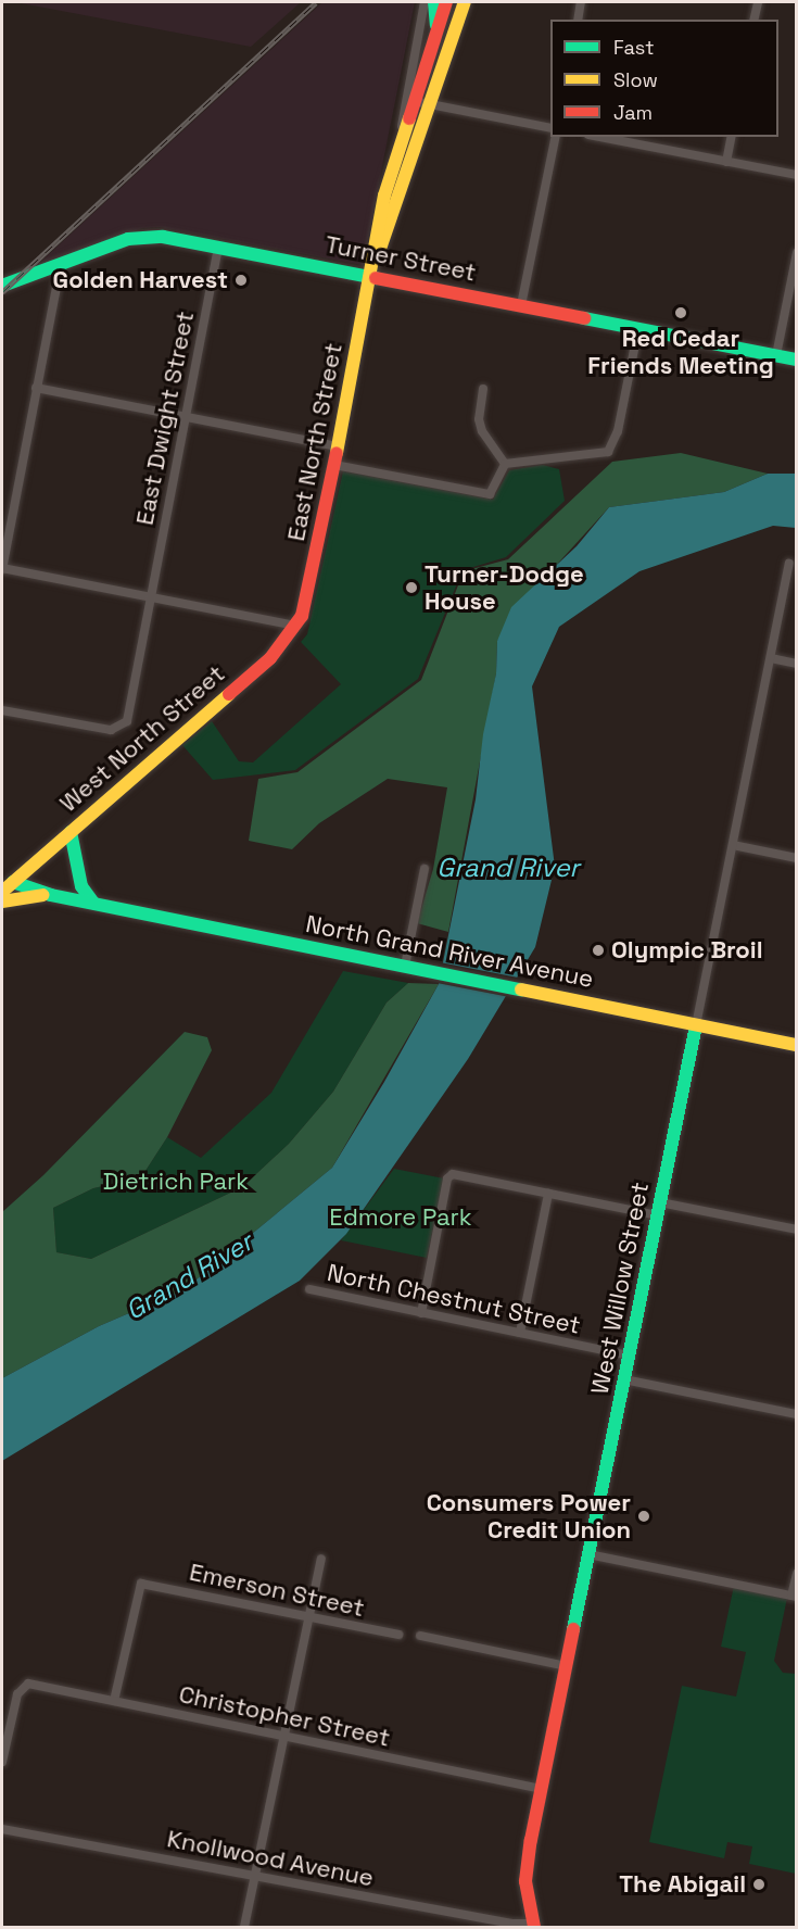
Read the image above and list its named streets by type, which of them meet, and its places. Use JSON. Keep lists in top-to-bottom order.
{
  "streets": {
    "street": [
      "Turner Street",
      "East Dwight Street",
      "East North Street",
      "West North Street",
      "North Grand River Avenue",
      "West Willow Street",
      "North Chestnut Street",
      "Emerson Street",
      "Christopher Street",
      "Knollwood Avenue"
    ]
  },
  "crossings": [
    ["Turner Street", "East Dwight Street"],
    ["Turner Street", "East North Street"],
    ["East North Street", "West North Street"],
    ["West North Street", "North Grand River Avenue"],
    ["North Grand River Avenue", "West Willow Street"],
    ["West Willow Street", "North Chestnut Street"],
    ["West Willow Street", "Christopher Street"],
    ["West Willow Street", "Knollwood Avenue"],
    ["Emerson Street", "Christopher Street"]
  ],
  "water": ["Grand River"],
  "parks": ["Dietrich Park", "Edmore Park"],
  "places": [
    "Golden Harvest",
    "Red Cedar Friends Meeting",
    "Turner-Dodge House",
    "Olympic Broil",
    "Consumers Power Credit Union",
    "The Abigail"
  ],
  "legend": ["Fast", "Slow", "Jam"]
}
